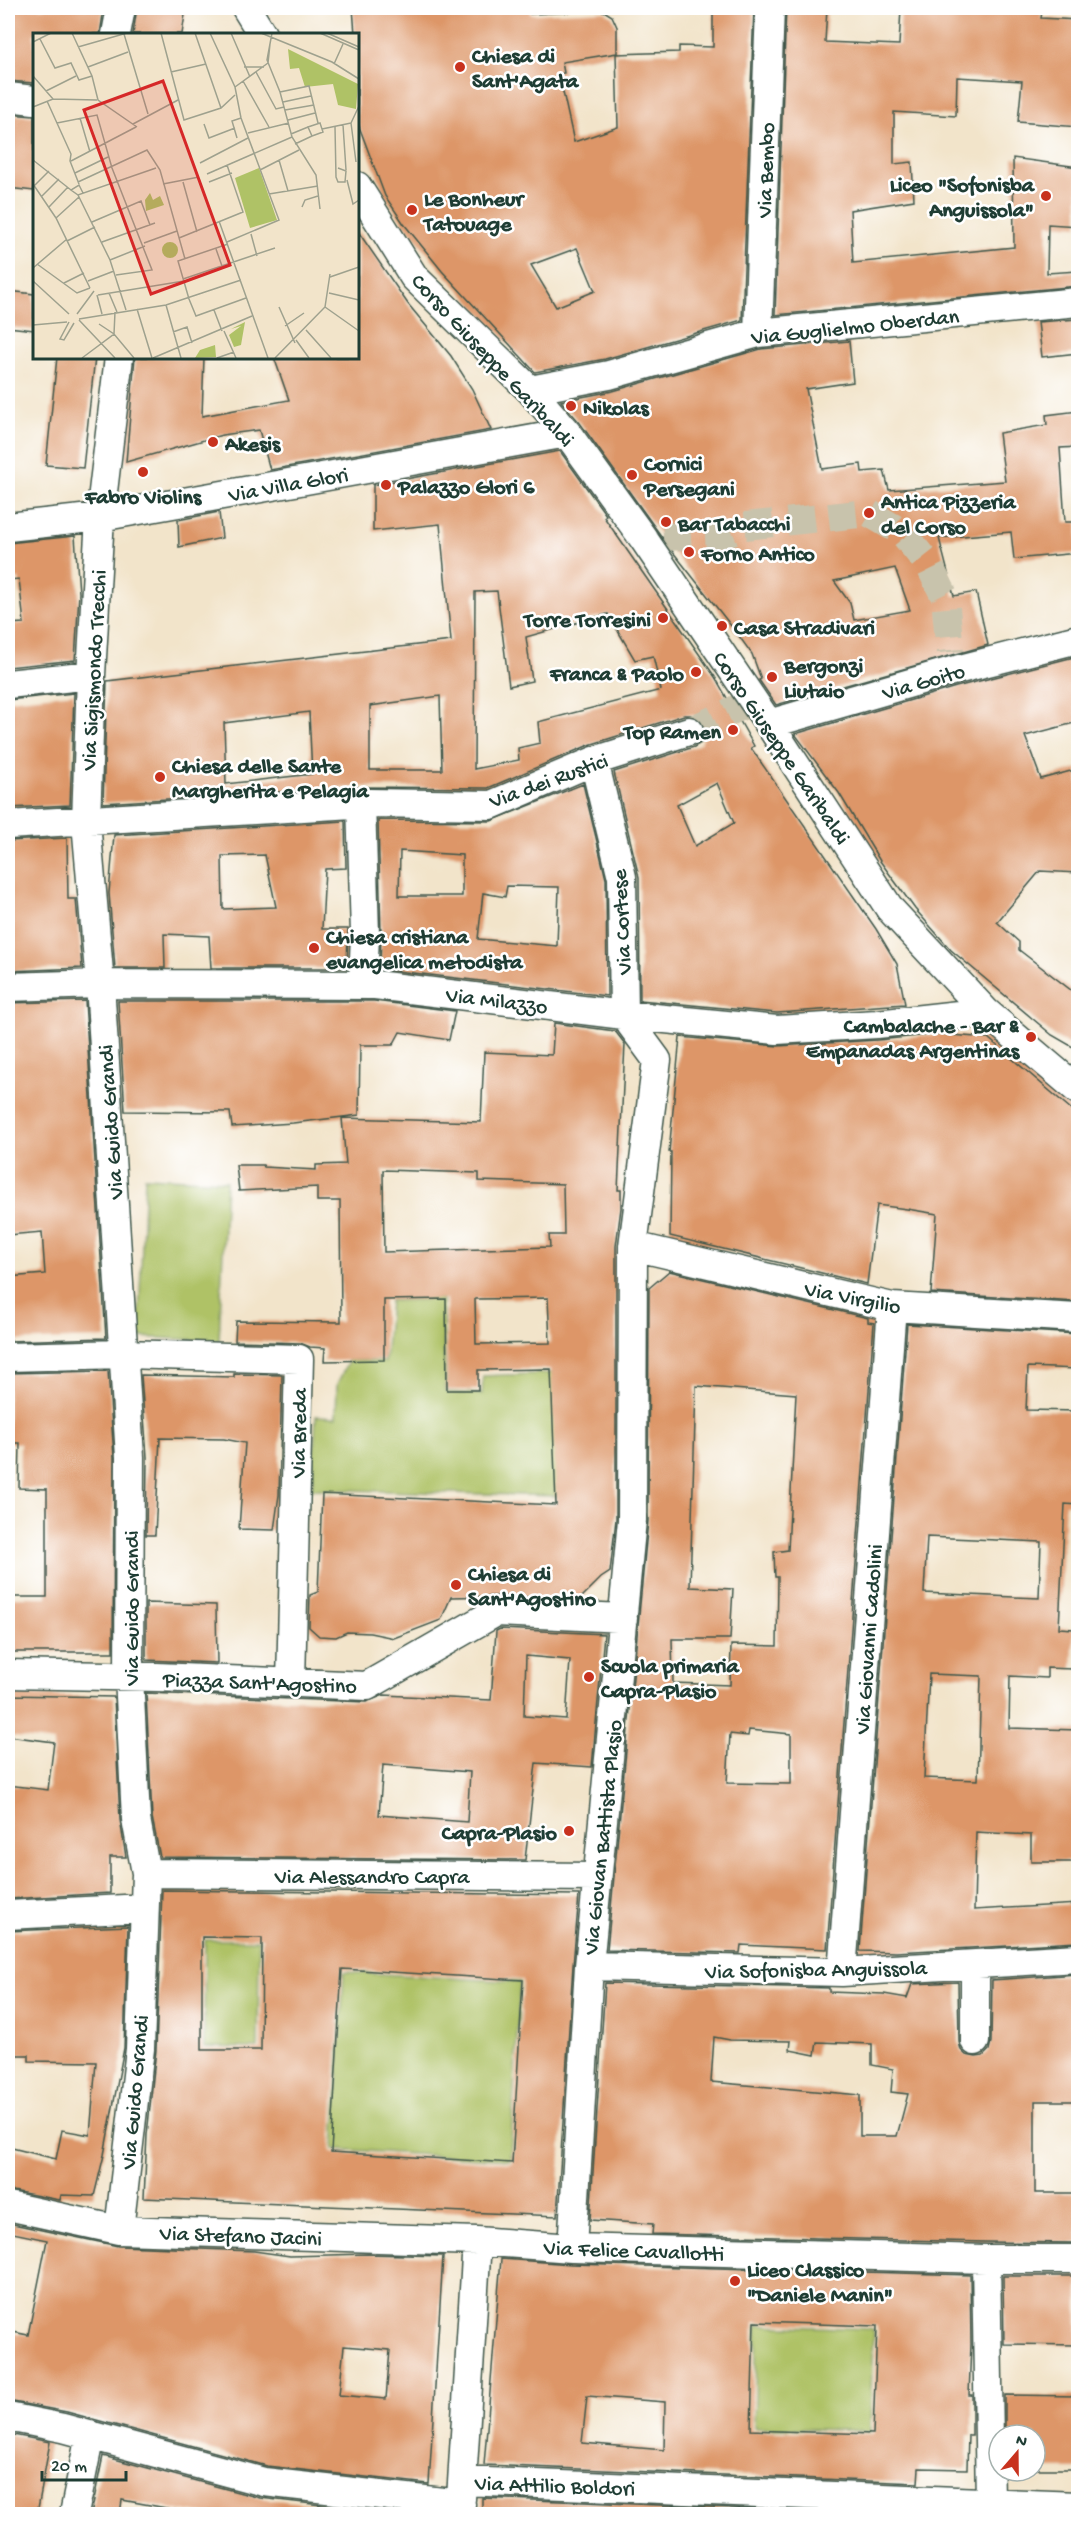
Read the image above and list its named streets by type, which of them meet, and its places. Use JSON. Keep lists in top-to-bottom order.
{
  "streets": {
    "street": [
      "Via Bembo",
      "Via Guglielmo Oberdan",
      "Corso Giuseppe Garibaldi",
      "Via Villa Glori",
      "Via Sigismondo Trecchi",
      "Via Goito",
      "Via dei Rustici",
      "Via Cortese",
      "Via Milazzo",
      "Via Guido Grandi",
      "Via Virgilio",
      "Via Breda",
      "Via Giovanni Cadolini",
      "Piazza Sant'Agostino",
      "Via Giovan Battista Plasio",
      "Via Alessandro Capra",
      "Via Sofonisba Anguissola",
      "Via Stefano Jacini",
      "Via Felice Cavallotti",
      "Via Attilio Boldori"
    ]
  },
  "crossings": [
    ["Via Bembo", "Via Guglielmo Oberdan"],
    ["Via Guglielmo Oberdan", "Corso Giuseppe Garibaldi"],
    ["Corso Giuseppe Garibaldi", "Via Villa Glori"],
    ["Corso Giuseppe Garibaldi", "Via Goito"],
    ["Corso Giuseppe Garibaldi", "Via Milazzo"],
    ["Via Villa Glori", "Via Sigismondo Trecchi"],
    ["Via Sigismondo Trecchi", "Via dei Rustici"],
    ["Via Sigismondo Trecchi", "Via Milazzo"],
    ["Via Sigismondo Trecchi", "Via Guido Grandi"],
    ["Via dei Rustici", "Via Cortese"],
    ["Via Cortese", "Via Milazzo"],
    ["Via Cortese", "Via Giovan Battista Plasio"],
    ["Via Milazzo", "Via Guido Grandi"],
    ["Via Milazzo", "Via Giovan Battista Plasio"],
    ["Via Guido Grandi", "Via Breda"],
    ["Via Guido Grandi", "Piazza Sant'Agostino"],
    ["Via Guido Grandi", "Via Alessandro Capra"],
    ["Via Guido Grandi", "Via Stefano Jacini"],
    ["Via Virgilio", "Via Giovanni Cadolini"],
    ["Via Virgilio", "Via Giovan Battista Plasio"],
    ["Via Breda", "Piazza Sant'Agostino"],
    ["Via Giovanni Cadolini", "Via Sofonisba Anguissola"],
    ["Piazza Sant'Agostino", "Via Giovan Battista Plasio"],
    ["Via Giovan Battista Plasio", "Via Alessandro Capra"],
    ["Via Giovan Battista Plasio", "Via Sofonisba Anguissola"],
    ["Via Giovan Battista Plasio", "Via Felice Cavallotti"],
    ["Via Stefano Jacini", "Via Felice Cavallotti"]
  ],
  "places": [
    "Chiesa di Sant'Agata",
    "Liceo \"Sofonisba Anguissola\"",
    "Le Bonheur Tatouage",
    "Nikolas",
    "Akesis",
    "Fabro Violins",
    "Cornici Persegani",
    "Palazzo Glori 6",
    "Antica Pizzeria del Corso",
    "Bar Tabacchi",
    "Forno Antico",
    "Torre Torresini",
    "Casa Stradivari",
    "Franca & Paolo",
    "Bergonzi Liutaio",
    "Top Ramen",
    "Chiesa delle Sante Margherita e Pelagia",
    "Chiesa cristiana evangelica metodista",
    "Cambalache - Bar & Empanadas Argentinas",
    "Chiesa di Sant'Agostino",
    "Scuola primaria Capra-Plasio",
    "Capra-Plasio",
    "Liceo Classico \"Daniele Manin\""
  ],
  "scale_bar": "20 m",
  "north": "top"
}
